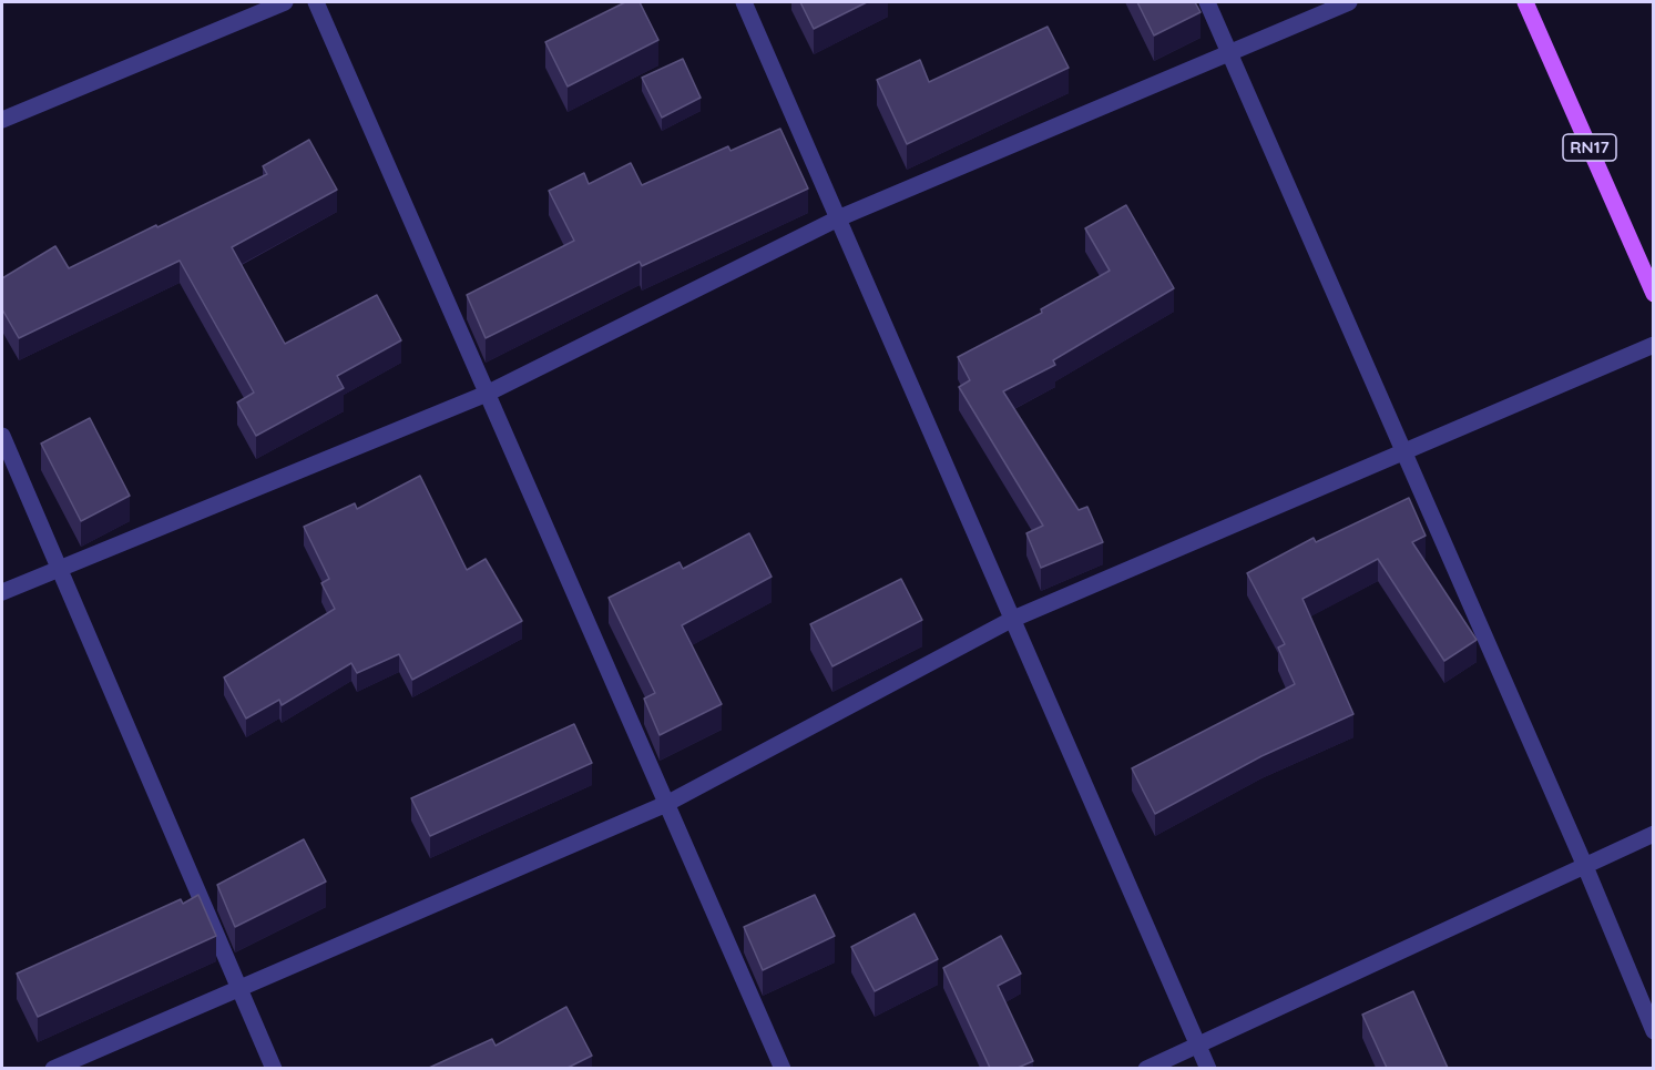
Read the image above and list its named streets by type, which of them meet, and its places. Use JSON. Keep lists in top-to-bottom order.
{
  "streets": {
    "main road": ["RN17"]
  }
}
